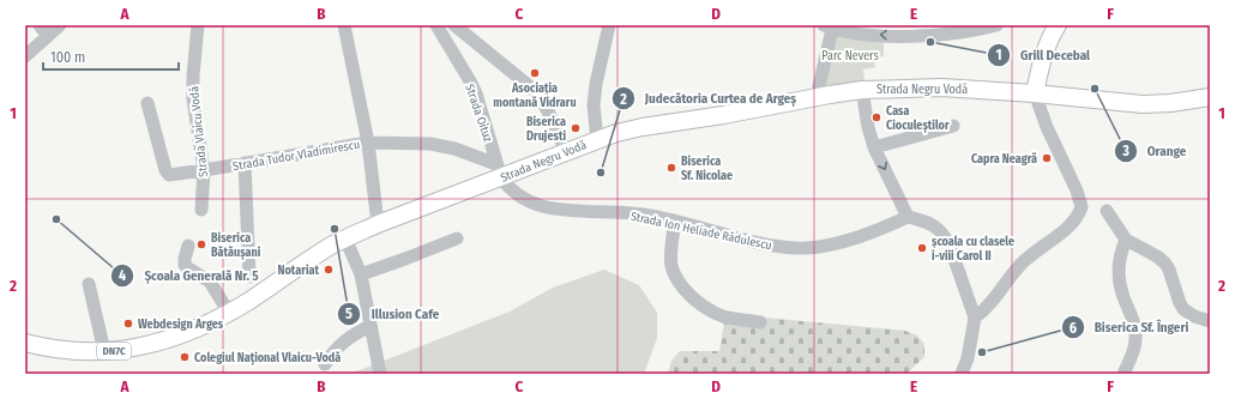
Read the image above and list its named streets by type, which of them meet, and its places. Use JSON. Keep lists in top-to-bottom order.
{
  "streets": {
    "main road": ["Strada Negru Vodă", "DN7C"],
    "street": [
      "Strada Oituz",
      "Strada Vlaicu Vodă",
      "Strada Tudor Vladimirescu",
      "Strada Ion Heliade Rădulescu"
    ]
  },
  "crossings": [
    ["Strada Negru Vodă", "Strada Oituz"],
    ["Strada Negru Vodă", "Strada Tudor Vladimirescu"],
    ["Strada Negru Vodă", "Strada Ion Heliade Rădulescu"],
    ["Strada Oituz", "Strada Tudor Vladimirescu"],
    ["Strada Oituz", "Strada Ion Heliade Rădulescu"],
    ["Strada Vlaicu Vodă", "Strada Tudor Vladimirescu"],
    ["Strada Tudor Vladimirescu", "Strada Ion Heliade Rădulescu"]
  ],
  "parks": ["Parc Nevers"],
  "places": [
    "Grill Decebal",
    "Asociația montană Vidraru",
    "Orange",
    "Casa Cioculeștilor",
    "Biserica Drujesti",
    "Capra Neagră",
    "Biserica Sf. Nicolae",
    "Judecătoria Curtea de Argeș",
    "Școala Generală Nr. 5",
    "Illusion Cafe",
    "Biserica Bătăușani",
    "școala cu clasele i-viii Carol II",
    "Notariat",
    "Webdesign Arges",
    "Biserica Sf. Îngeri",
    "Colegiul Național Vlaicu-Vodă"
  ],
  "scale_bar": "100 m",
  "grid": {
    "columns": [
      "A",
      "B",
      "C",
      "D",
      "E",
      "F"
    ],
    "rows": ["1", "2"]
  }
}
